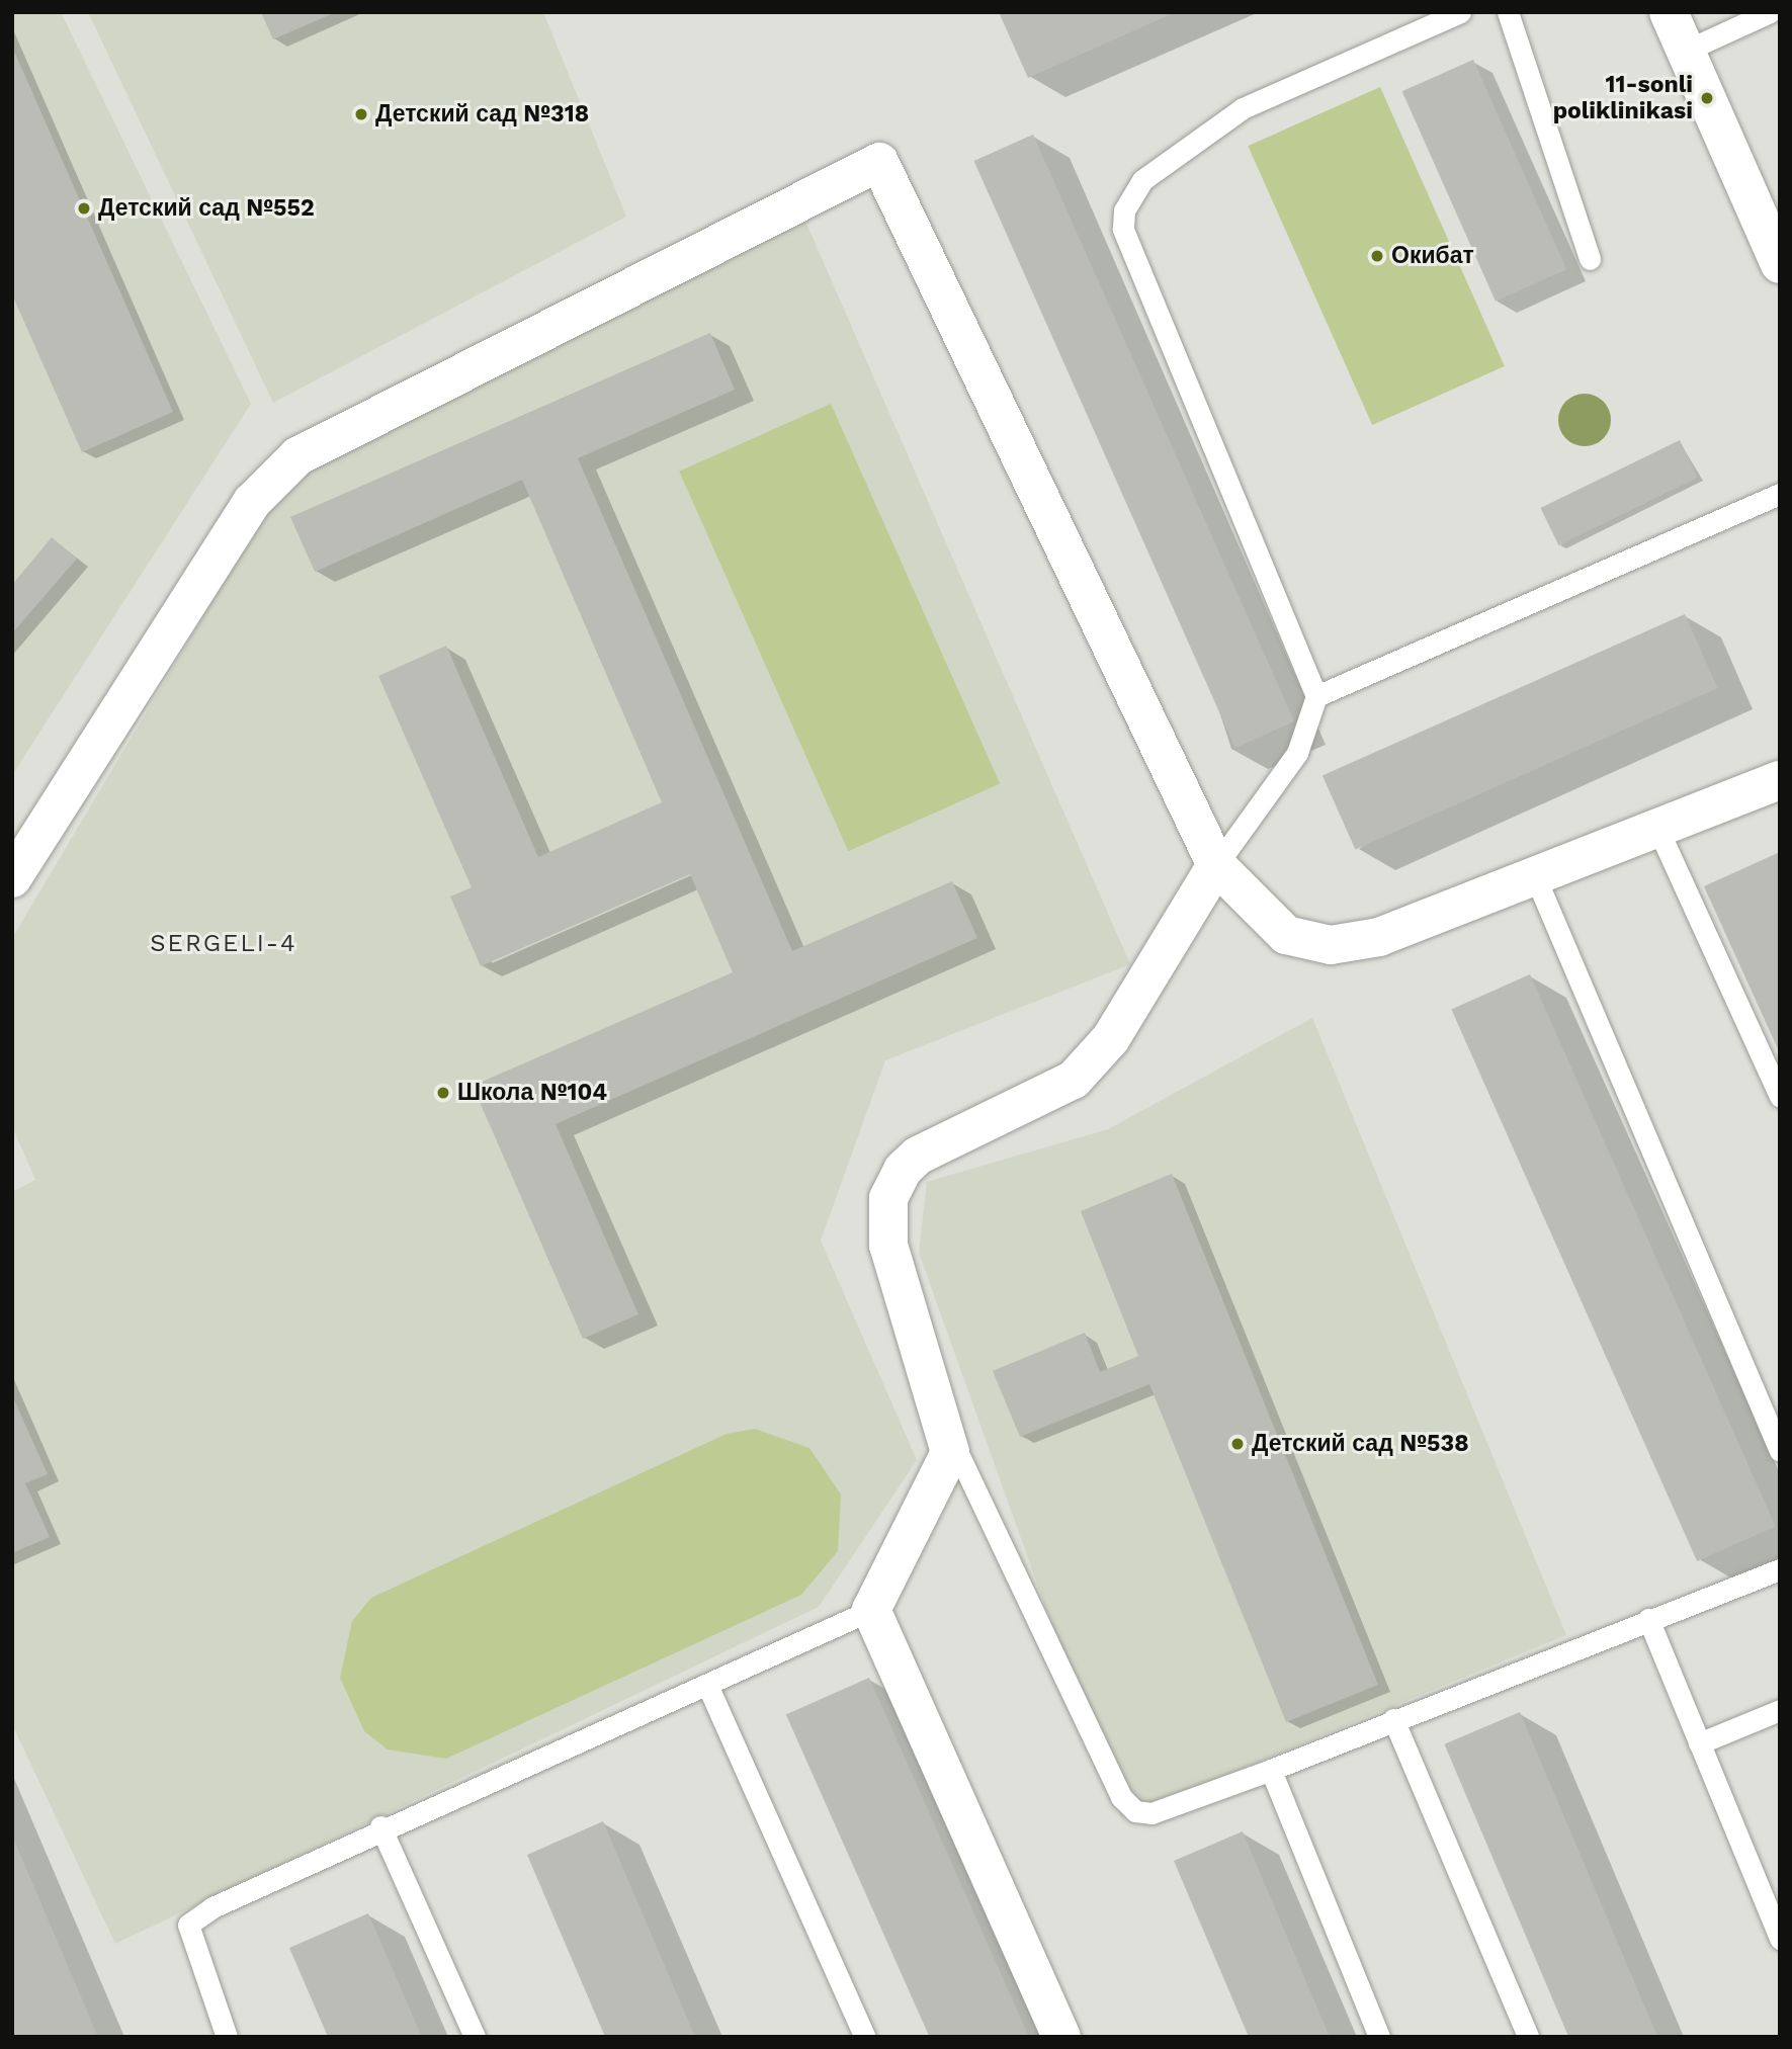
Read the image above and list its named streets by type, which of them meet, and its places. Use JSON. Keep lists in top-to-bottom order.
{
  "districts": ["SERGELI-4"],
  "places": [
    "11-sonli poliklinikasi",
    "Детский сад №318",
    "Детский сад №552",
    "Окибат",
    "Школа №104",
    "Детский сад №538"
  ]
}
